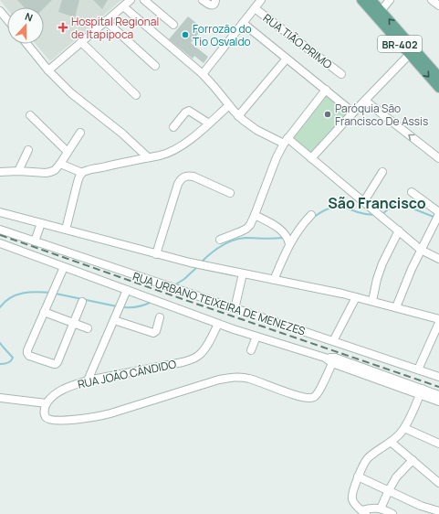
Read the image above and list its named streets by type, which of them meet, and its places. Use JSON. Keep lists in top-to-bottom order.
{
  "streets": {
    "main road": ["BR-402"],
    "street": ["RUA TIÃO PRIMO", "RUA URBANO TEIXEIRA DE MENEZES", "RUA JOÃO CÂNDIDO"]
  },
  "crossings": [
    ["RUA URBANO TEIXEIRA DE MENEZES", "RUA JOÃO CÂNDIDO"]
  ],
  "districts": ["São Francisco"],
  "places": {
    "health": ["Hospital Regional de Itapipoca"],
    "other": ["Forrozão do Tio Osvaldo", "Paróquia São Francisco De Assis"]
  },
  "north": "top"
}
